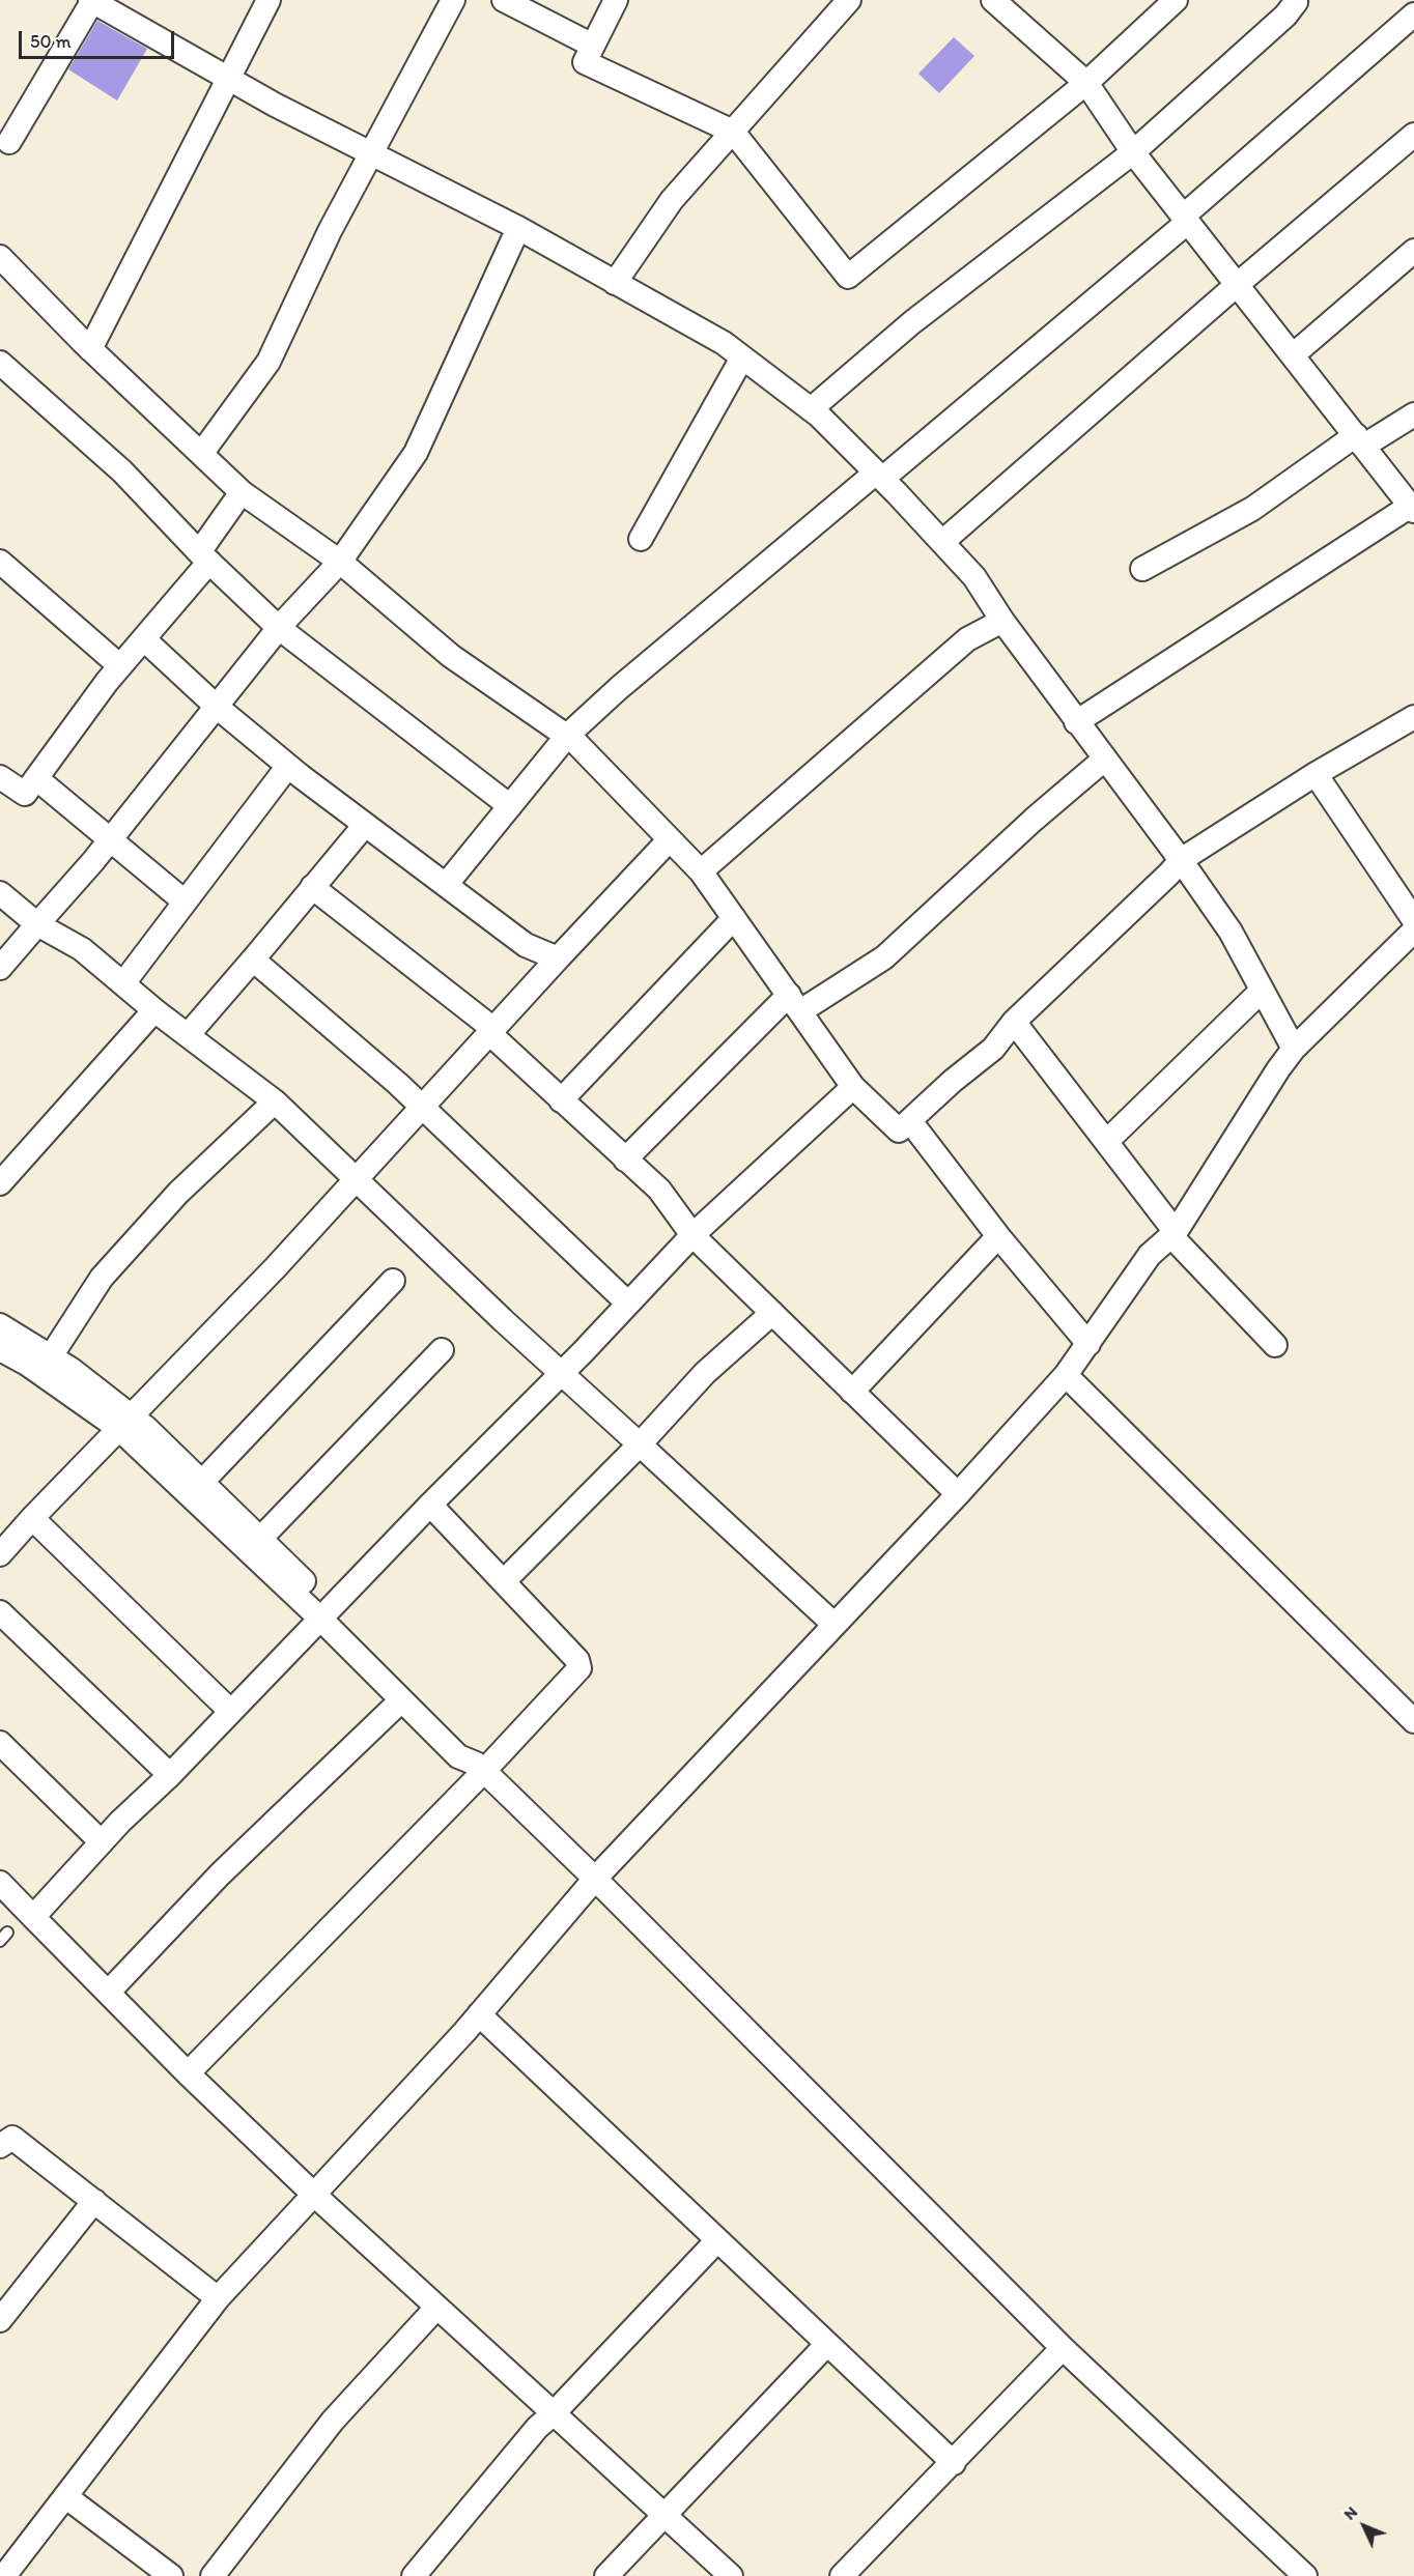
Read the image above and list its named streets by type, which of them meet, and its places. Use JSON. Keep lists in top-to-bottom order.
{
  "scale_bar": "50 m",
  "north": "top left"
}
